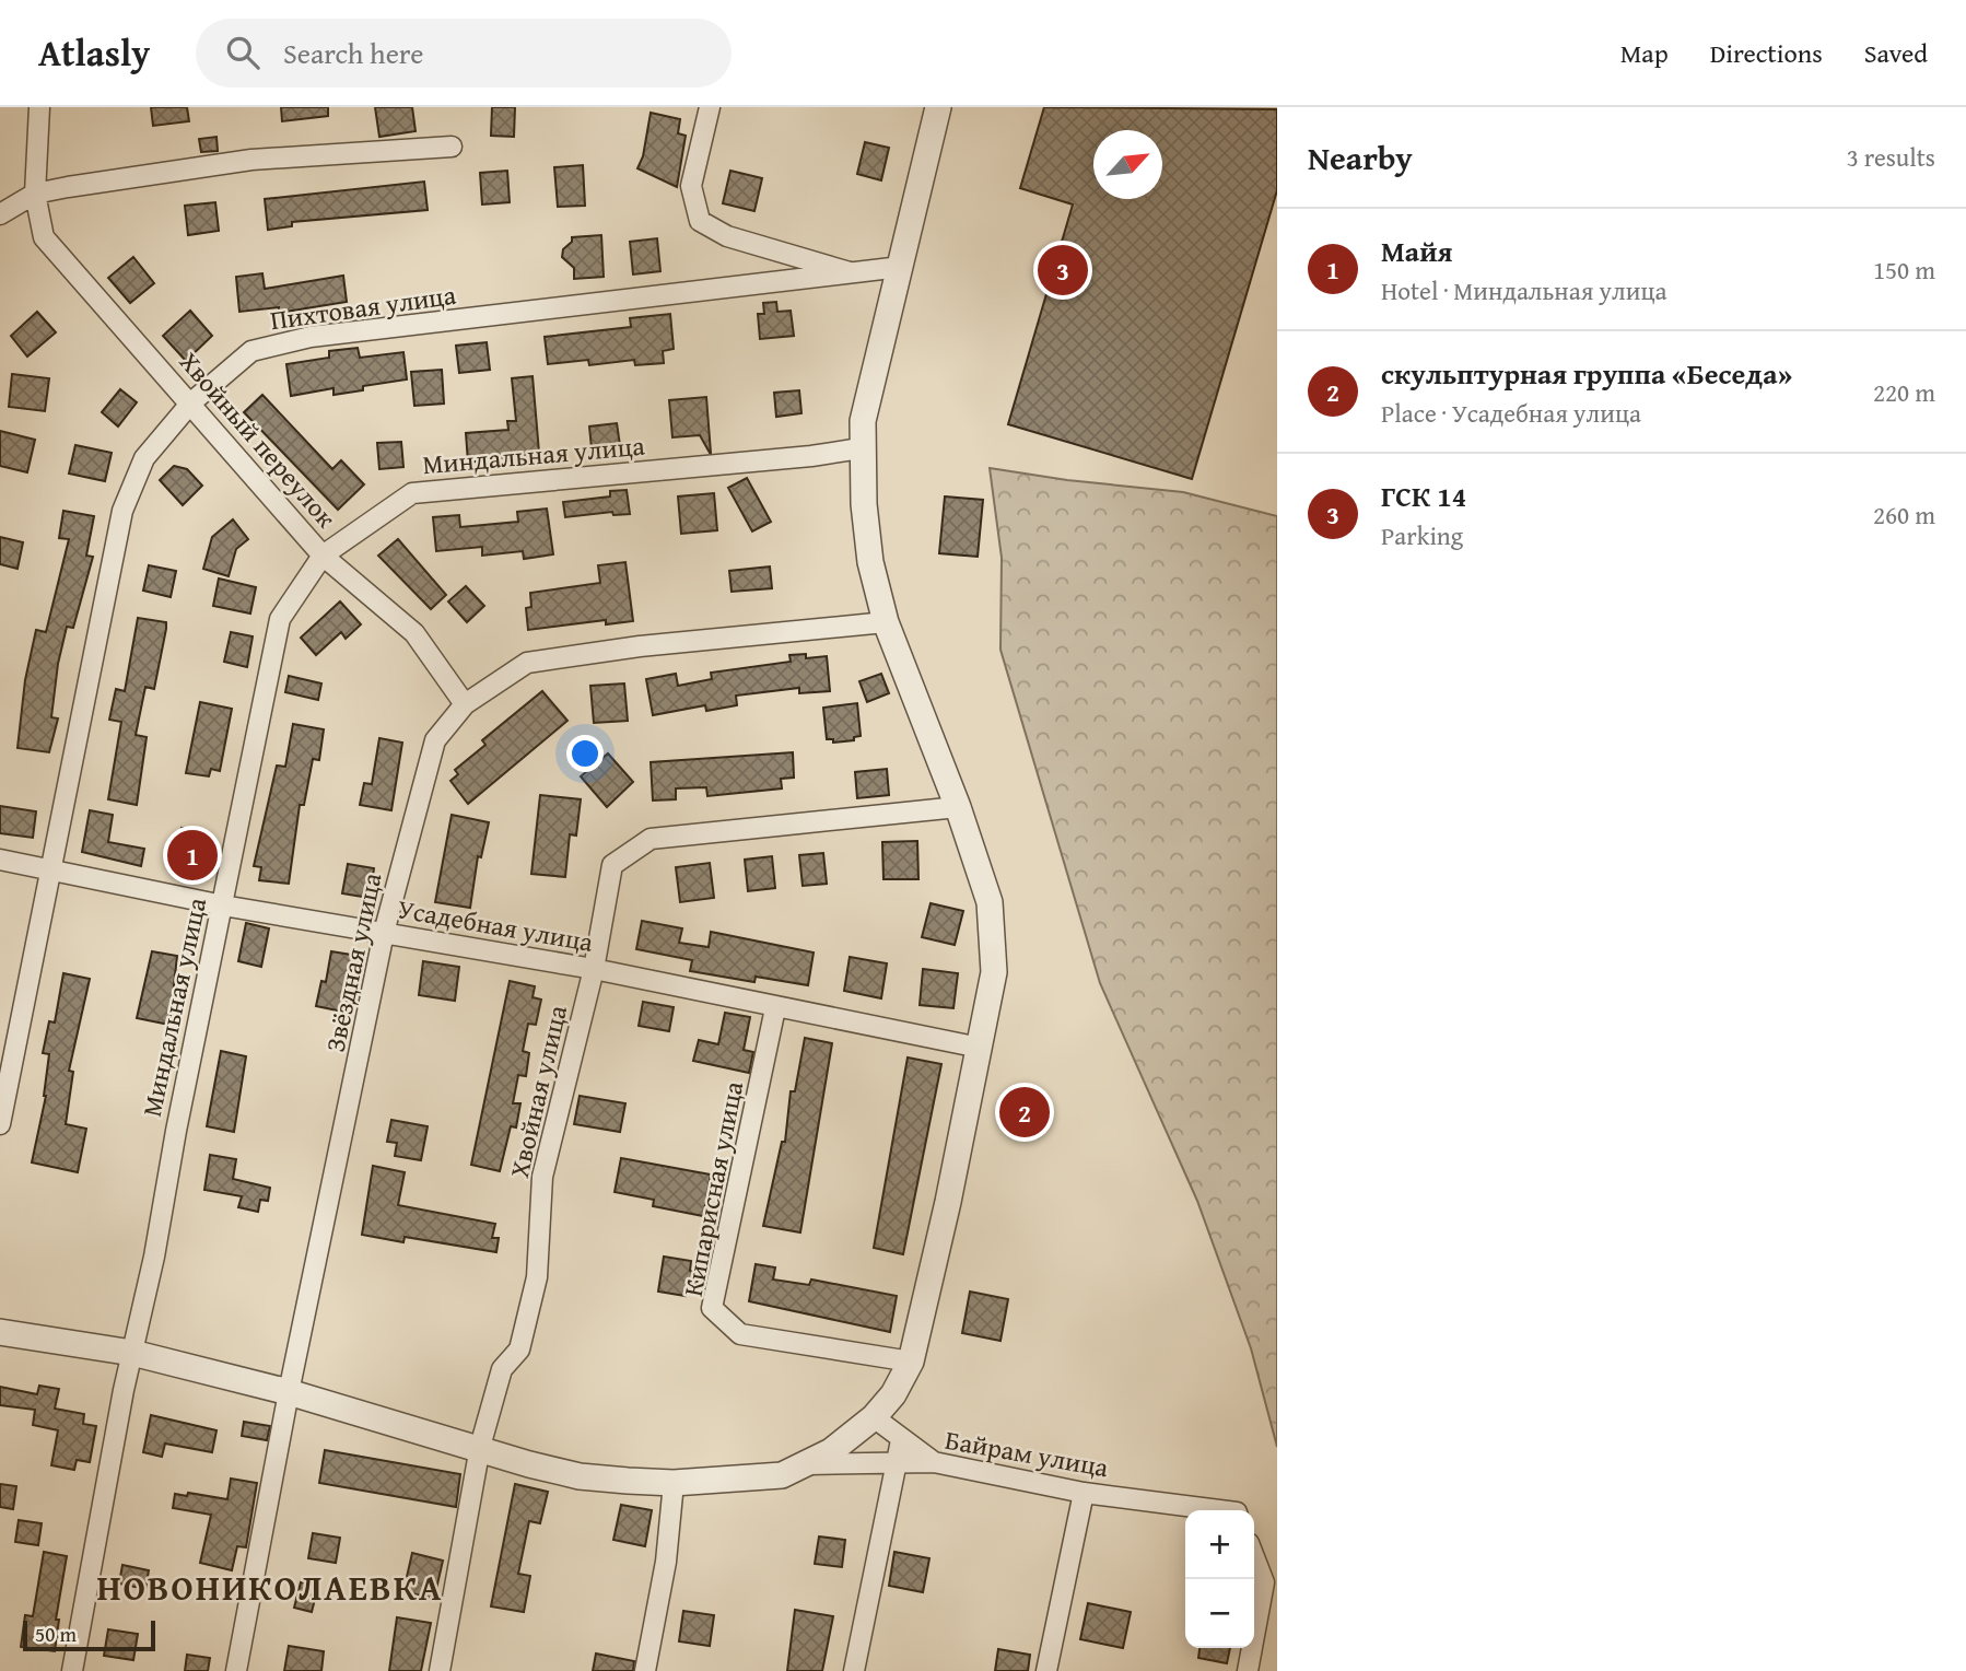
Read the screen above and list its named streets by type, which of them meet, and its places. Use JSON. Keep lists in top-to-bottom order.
{
  "streets": {
    "street": [
      "Пихтовая улица",
      "Хвойный переулок",
      "Миндальная улица",
      "Усадебная улица",
      "Звёздная улица",
      "Хвойная улица",
      "Кипарисная улица",
      "Байрам улица"
    ]
  },
  "crossings": [
    ["Пихтовая улица", "Хвойный переулок"],
    ["Пихтовая улица", "Усадебная улица"],
    ["Хвойный переулок", "Миндальная улица"],
    ["Хвойный переулок", "Звёздная улица"],
    ["Миндальная улица", "Усадебная улица"],
    ["Усадебная улица", "Звёздная улица"],
    ["Усадебная улица", "Хвойная улица"],
    ["Усадебная улица", "Кипарисная улица"]
  ],
  "districts": ["НОВОНИКОЛАЕВКА"],
  "scale_bar": "50 m",
  "north": "top right",
  "page": {
    "header": "Atlasly",
    "search": "Search here",
    "nav": ["Map", "Directions", "Saved"],
    "heading": ["Nearby", "3 results"],
    "list": [
      {
        "mark": "1",
        "name": "Майя",
        "note": "Hotel · Миндальная улица",
        "value": "150 m"
      },
      {
        "mark": "2",
        "name": "скульптурная группа «Беседа»",
        "note": "Place · Усадебная улица",
        "value": "220 m"
      },
      {
        "mark": "3",
        "name": "ГСК 14",
        "note": "Parking",
        "value": "260 m"
      }
    ],
    "pins": ["3", "1", "2"],
    "map_buttons": ["+", "−"],
    "scale": "50 m"
  }
}
